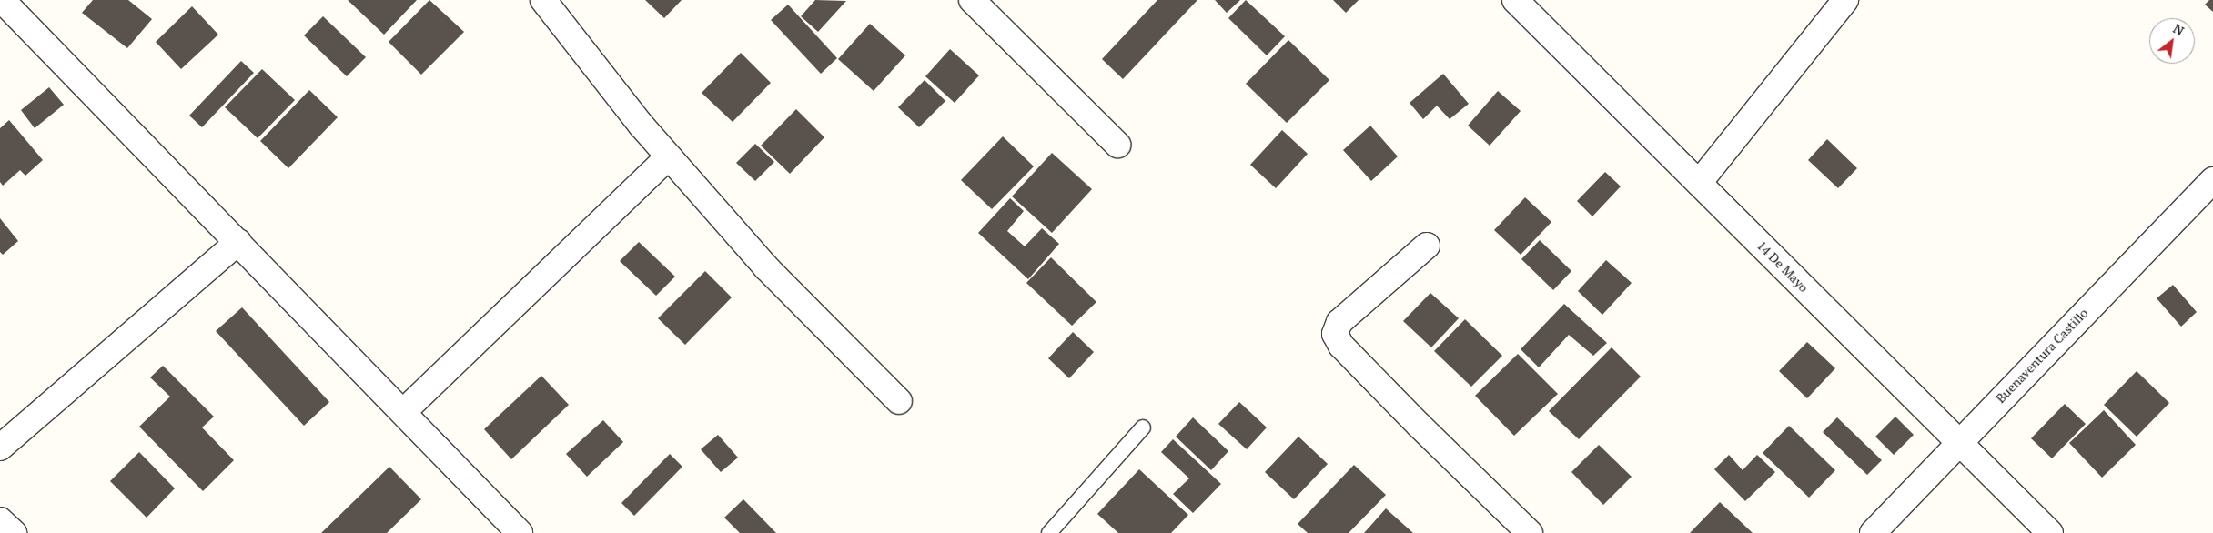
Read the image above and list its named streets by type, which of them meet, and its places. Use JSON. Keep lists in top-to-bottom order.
{
  "streets": {
    "street": ["14 De Mayo", "Buenaventura Castillo"]
  },
  "crossings": [
    ["14 De Mayo", "Buenaventura Castillo"]
  ],
  "north": "top right"
}
